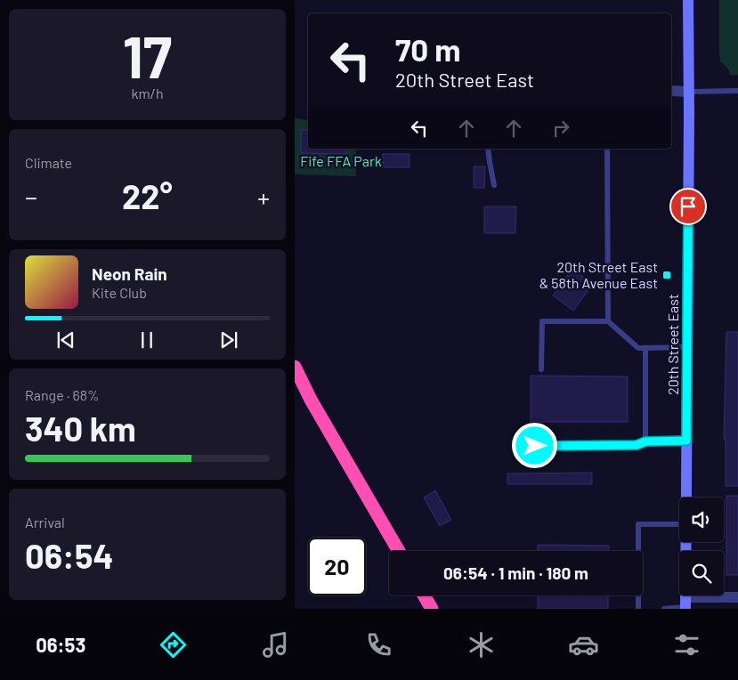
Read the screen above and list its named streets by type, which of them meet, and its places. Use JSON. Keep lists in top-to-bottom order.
{
  "streets": {
    "main road": ["20th Street East"]
  },
  "parks": ["Fife FFA Park"],
  "places": {
    "transit": ["20th Street East & 58th Avenue East"]
  },
  "page": {
    "tile": [
      ["17", "km/h"],
      "Climate",
      ["Range · 68%", "340 km"],
      ["Arrival", "06:54"]
    ],
    "turn": ["70 m", "20th Street East"],
    "heat": ["−", "22°", "+"],
    "song": ["Neon Rain", "Kite Club"],
    "limit": "20",
    "trip": "06:54 · 1 min · 180 m",
    "tabs": "06:53"
  }
}
